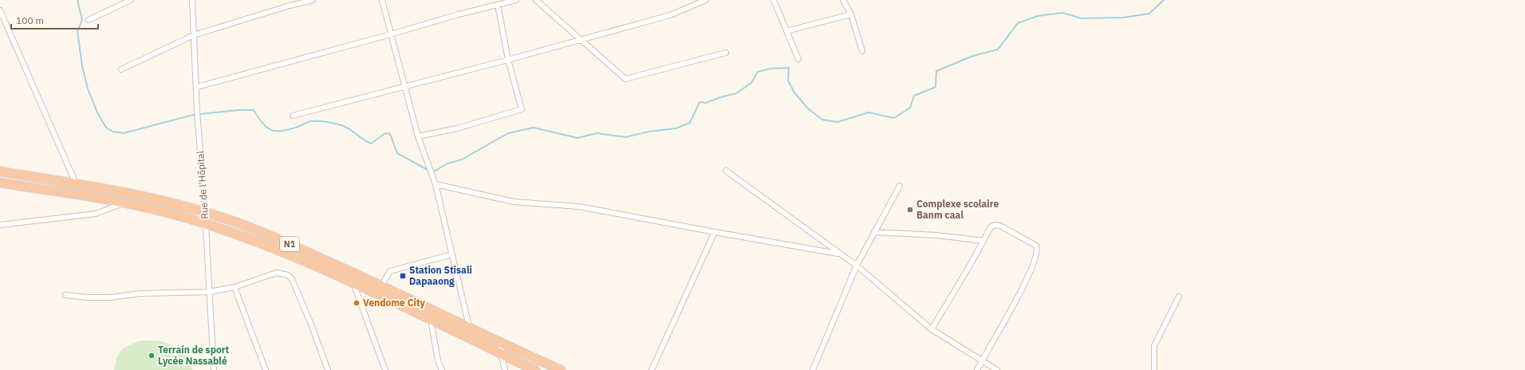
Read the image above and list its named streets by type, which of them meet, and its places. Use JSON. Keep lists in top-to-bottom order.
{
  "streets": {
    "highway": ["N1"],
    "street": ["Rue de l'Hôpital"]
  },
  "crossings": [
    ["Rue de l'Hôpital", "N1"]
  ],
  "places": {
    "other": ["Complexe scolaire Banm caal", "Vendome City", "Terrain de sport Lycée Nassablé"],
    "transit": ["Station Stisali Dapaaong"]
  },
  "scale_bar": "100 m"
}
